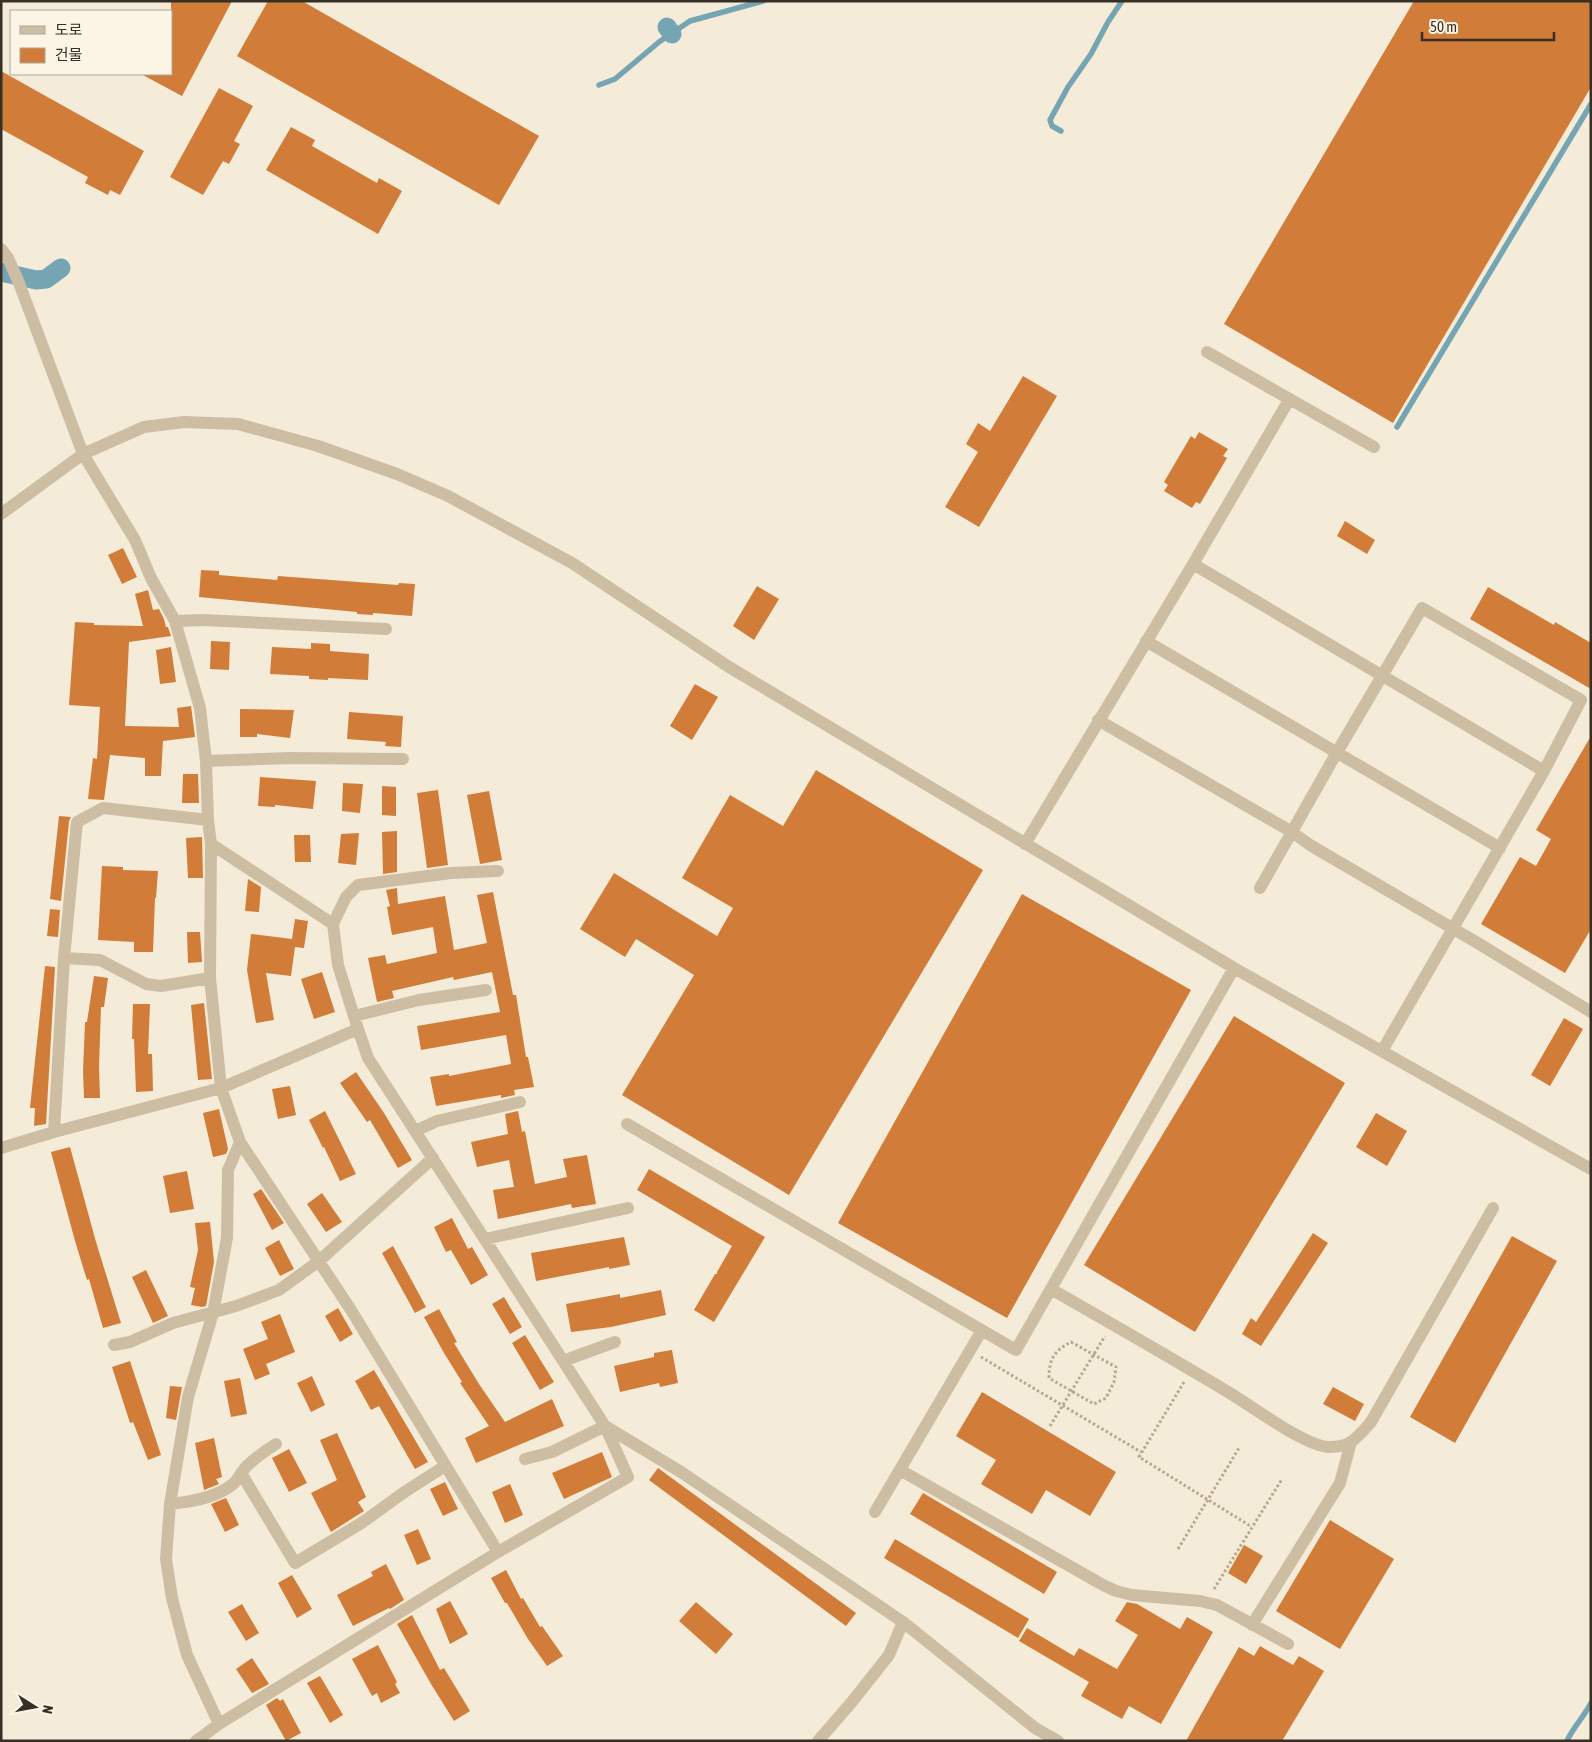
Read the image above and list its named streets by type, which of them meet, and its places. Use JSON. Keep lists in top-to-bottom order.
{
  "legend": ["도로", "건물"],
  "scale_bar": "50 m",
  "north": "right"
}
